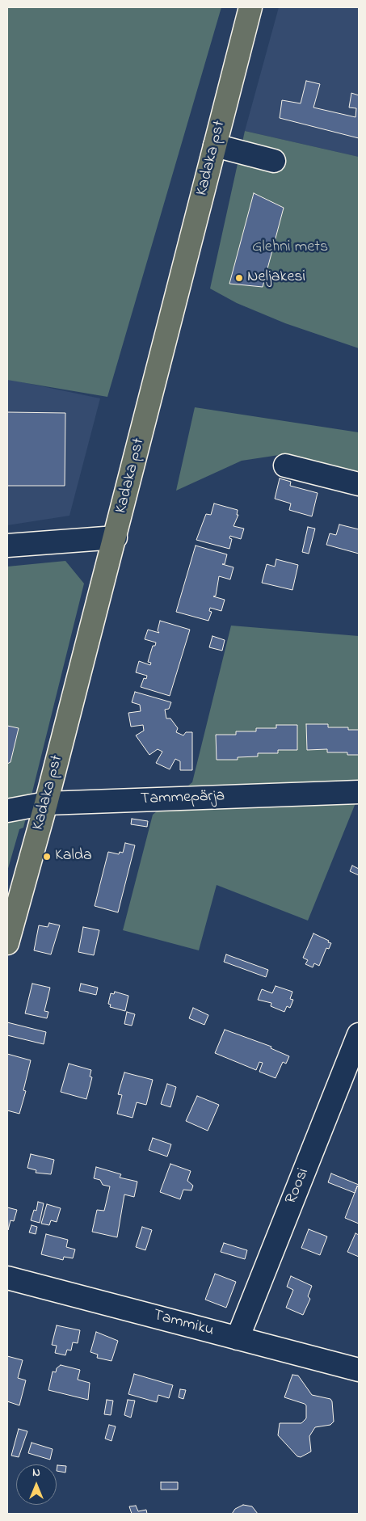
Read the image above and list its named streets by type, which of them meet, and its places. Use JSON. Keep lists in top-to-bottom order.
{
  "streets": {
    "main road": ["Kadaka pst"],
    "street": ["Tammepärja", "Roosi", "Tammiku"]
  },
  "crossings": [
    ["Kadaka pst", "Tammepärja"],
    ["Roosi", "Tammiku"]
  ],
  "parks": ["Glehni mets"],
  "places": ["Neljakesi", "Kalda"],
  "north": "top"
}
